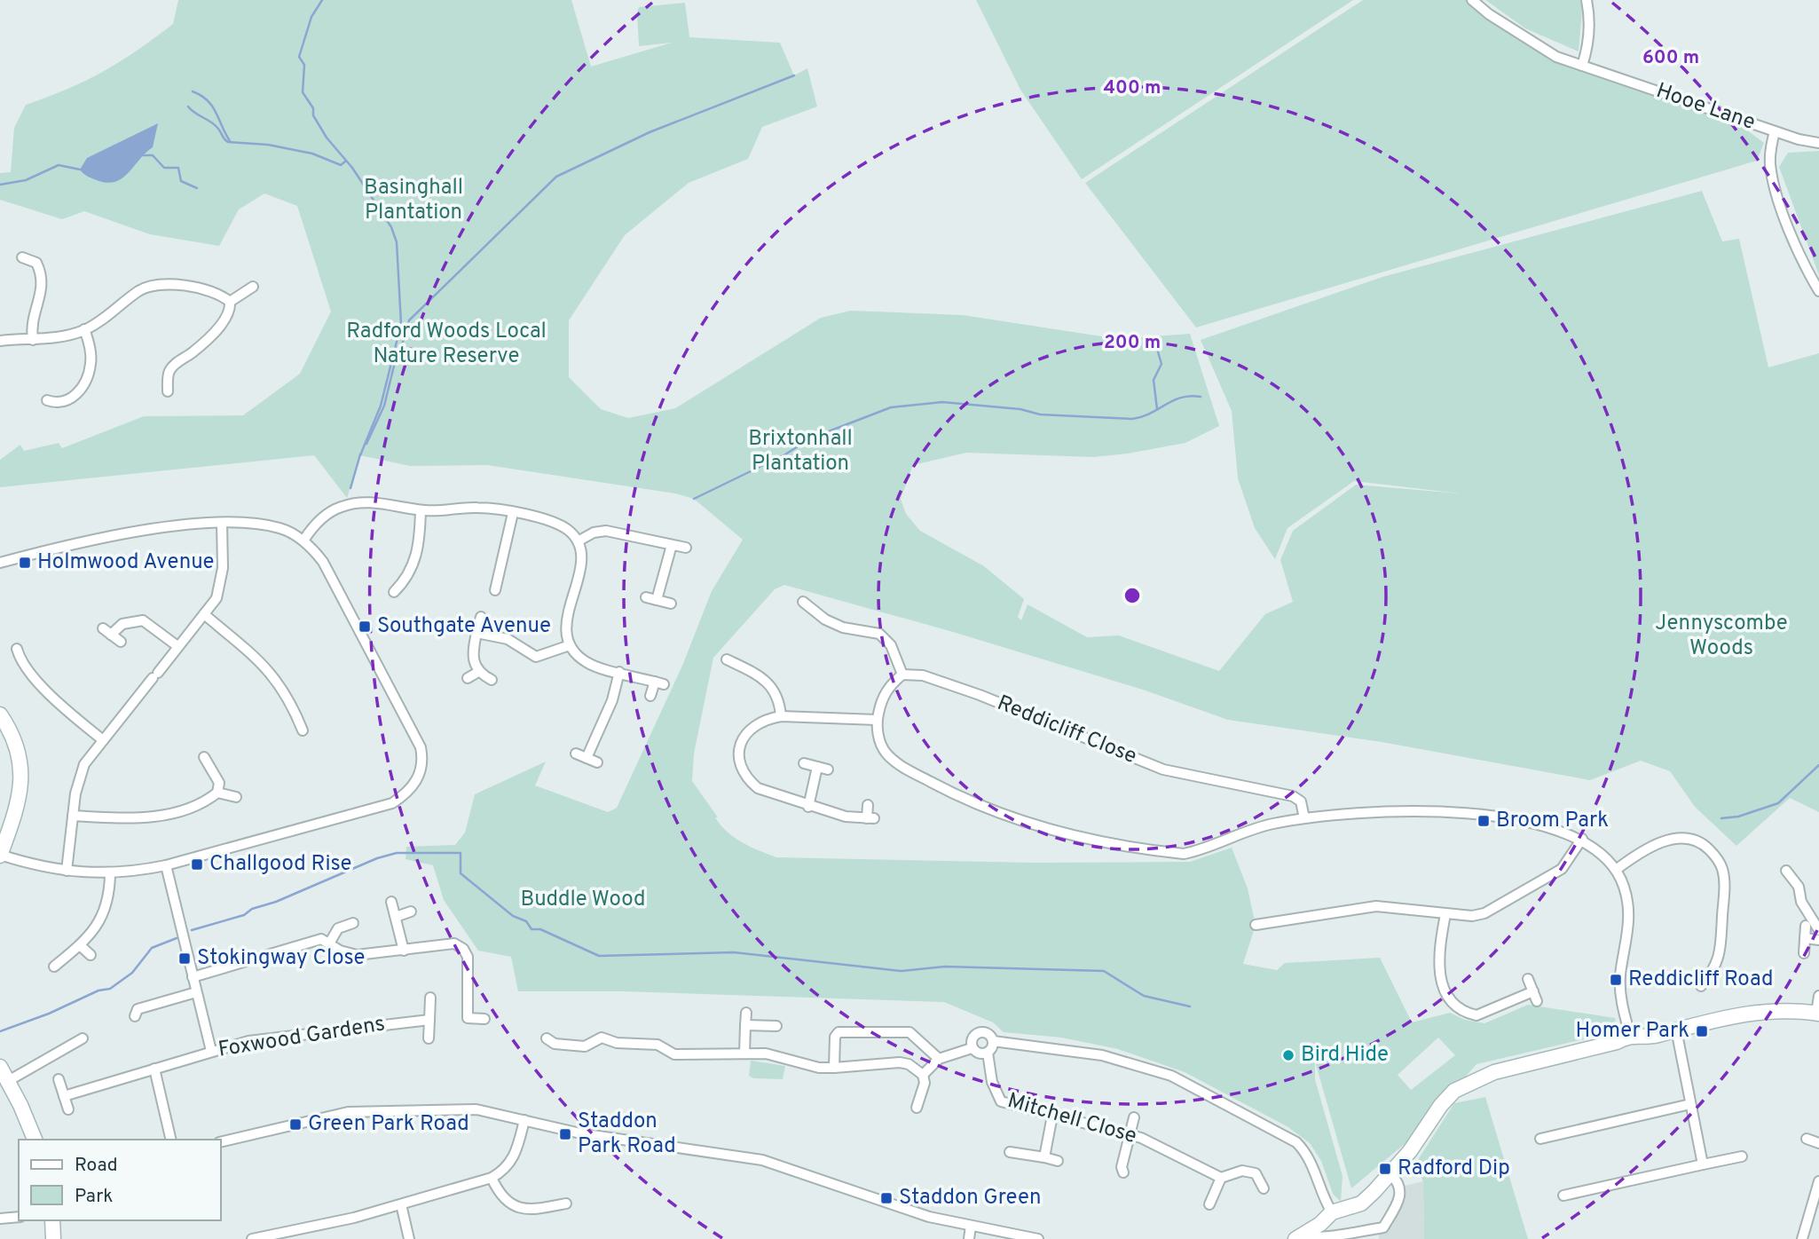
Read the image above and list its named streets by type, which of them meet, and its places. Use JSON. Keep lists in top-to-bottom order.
{
  "streets": {
    "street": [
      "Hooe Lane",
      "Reddicliff Close",
      "Foxwood Gardens",
      "Mitchell Close"
    ]
  },
  "parks": [
    "Basinghall Plantation",
    "Radford Woods Local Nature Reserve",
    "Brixtonhall Plantation",
    "Jennyscombe Woods",
    "Buddle Wood"
  ],
  "places": {
    "transit": [
      "Holmwood Avenue",
      "Southgate Avenue",
      "Broom Park",
      "Challgood Rise",
      "Stokingway Close",
      "Reddicliff Road",
      "Homer Park",
      "Green Park Road",
      "Staddon Park Road",
      "Radford Dip",
      "Staddon Green"
    ],
    "other": ["Bird Hide"]
  },
  "legend": ["Road", "Park"],
  "rings": ["600 m", "400 m", "200 m"]
}
